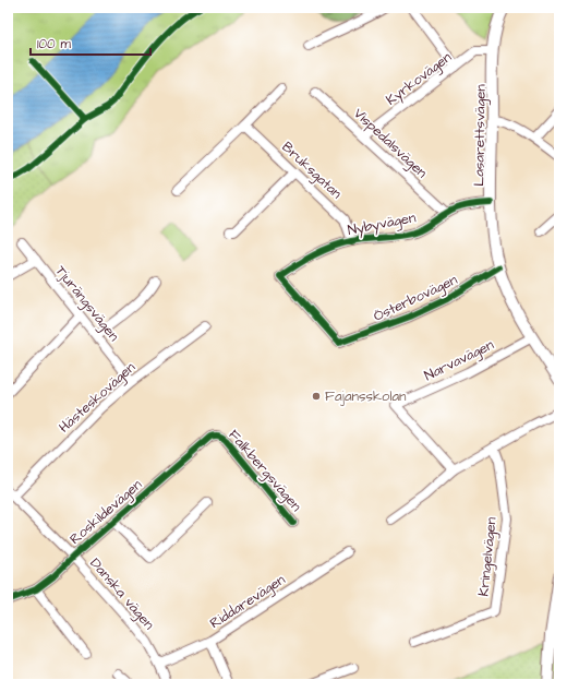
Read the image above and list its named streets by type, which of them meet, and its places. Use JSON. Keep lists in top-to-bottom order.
{
  "streets": {
    "street": [
      "Kyrkovägen",
      "Lasarettsvägen",
      "Vispedalsvägen",
      "Bruksgatan",
      "Nybyvägen",
      "Österbovägen",
      "Tjurängsvägen",
      "Narvavägen",
      "Hästeskovägen",
      "Falkbergsvägen",
      "Roskildevägen",
      "Kringelvägen",
      "Danska vägen",
      "Riddarevägen"
    ]
  },
  "crossings": [
    ["Kyrkovägen", "Lasarettsvägen"],
    ["Kyrkovägen", "Vispedalsvägen"],
    ["Lasarettsvägen", "Nybyvägen"],
    ["Lasarettsvägen", "Österbovägen"],
    ["Lasarettsvägen", "Narvavägen"],
    ["Vispedalsvägen", "Nybyvägen"],
    ["Bruksgatan", "Nybyvägen"],
    ["Nybyvägen", "Österbovägen"],
    ["Tjurängsvägen", "Hästeskovägen"],
    ["Hästeskovägen", "Danska vägen"],
    ["Falkbergsvägen", "Roskildevägen"],
    ["Roskildevägen", "Danska vägen"],
    ["Danska vägen", "Riddarevägen"]
  ],
  "places": ["Fajansskolan"],
  "scale_bar": "100 m"
}
